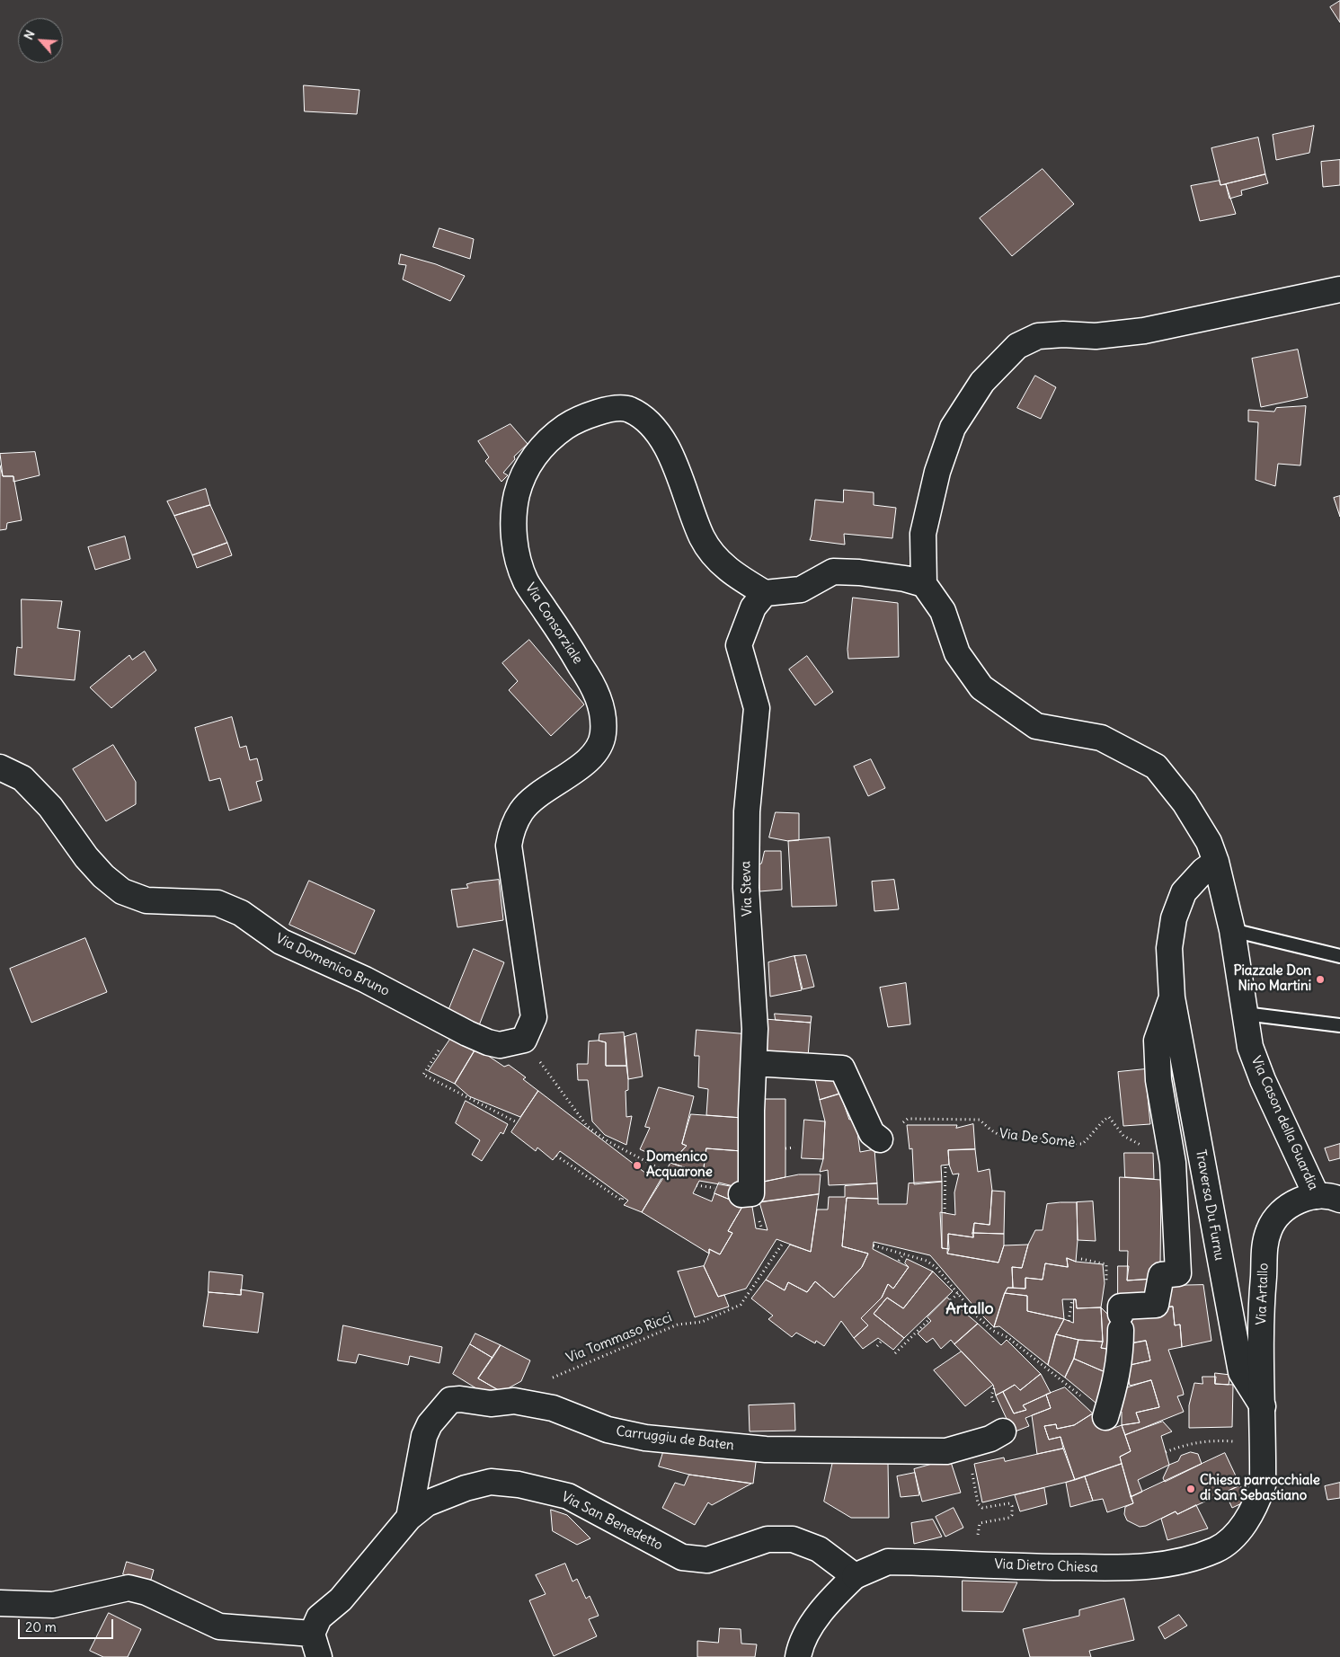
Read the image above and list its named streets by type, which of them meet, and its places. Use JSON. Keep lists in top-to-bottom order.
{
  "streets": {
    "street": [
      "Via Consorziale",
      "Via Steva",
      "Via Domenico Bruno",
      "Via Cason della Guardia",
      "Traversa Du Furnu",
      "Via Artallo",
      "Carruggiu de Baten",
      "Via San Benedetto",
      "Via Dietro Chiesa"
    ],
    "path": ["Via De Somè", "Via Tommaso Ricci"]
  },
  "crossings": [
    ["Via Consorziale", "Via Steva"],
    ["Via Consorziale", "Via Domenico Bruno"],
    ["Via Cason della Guardia", "Traversa Du Furnu"],
    ["Via Cason della Guardia", "Via Artallo"],
    ["Via De Somè", "Traversa Du Furnu"],
    ["Traversa Du Furnu", "Via Artallo"],
    ["Via Artallo", "Via Dietro Chiesa"],
    ["Carruggiu de Baten", "Via San Benedetto"],
    ["Via San Benedetto", "Via Dietro Chiesa"]
  ],
  "districts": ["Artallo"],
  "places": ["Piazzale Don Nino Martini", "Domenico Acquarone", "Chiesa parrocchiale di San Sebastiano"],
  "scale_bar": "20 m",
  "north": "top left"
}
